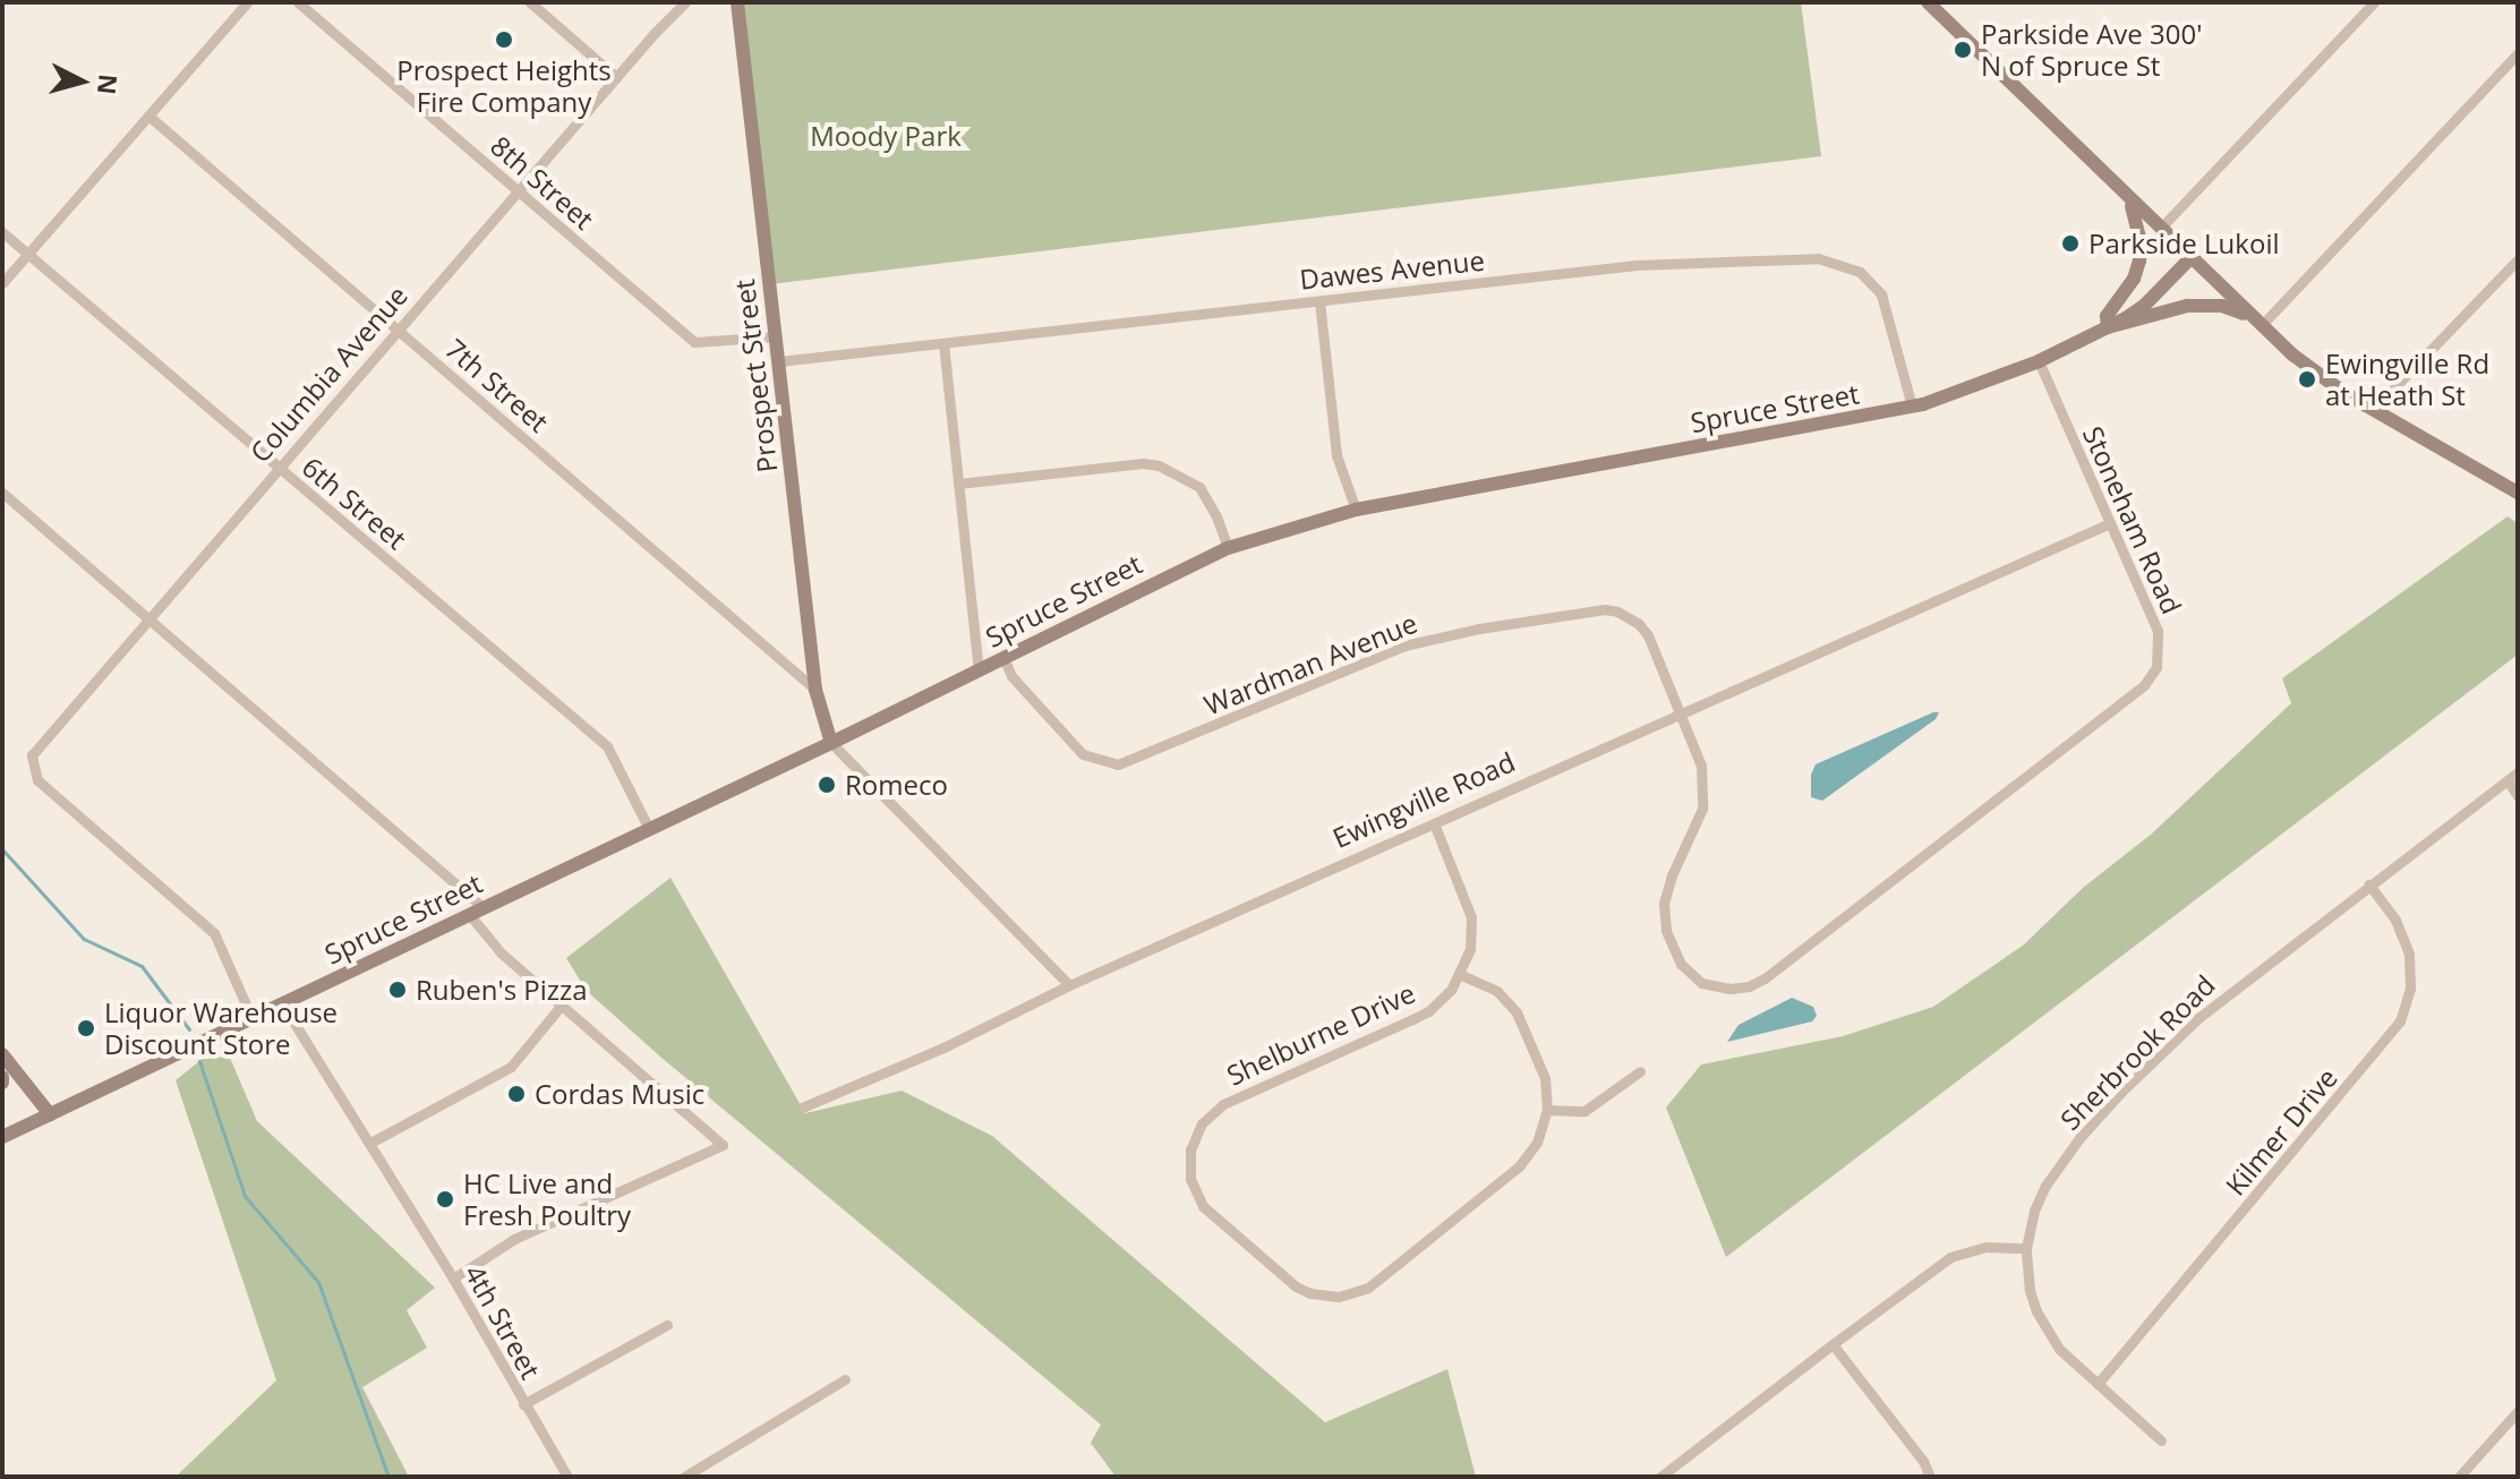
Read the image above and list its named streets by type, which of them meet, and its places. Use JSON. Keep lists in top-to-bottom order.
{
  "streets": {
    "street": [
      "8th Street",
      "Dawes Avenue",
      "Columbia Avenue",
      "Prospect Street",
      "7th Street",
      "Spruce Street",
      "6th Street",
      "Stoneham Road",
      "Wardman Avenue",
      "Ewingville Road",
      "Shelburne Drive",
      "Sherbrook Road",
      "Kilmer Drive",
      "4th Street"
    ]
  },
  "crossings": [
    ["8th Street", "Columbia Avenue"],
    ["8th Street", "Prospect Street"],
    ["Dawes Avenue", "Prospect Street"],
    ["Dawes Avenue", "Spruce Street"],
    ["Columbia Avenue", "7th Street"],
    ["Columbia Avenue", "Spruce Street"],
    ["Columbia Avenue", "6th Street"],
    ["Prospect Street", "7th Street"],
    ["Prospect Street", "Spruce Street"],
    ["Spruce Street", "6th Street"],
    ["Spruce Street", "Stoneham Road"],
    ["Spruce Street", "Wardman Avenue"],
    ["Spruce Street", "4th Street"],
    ["Stoneham Road", "Wardman Avenue"],
    ["Stoneham Road", "Ewingville Road"],
    ["Wardman Avenue", "Ewingville Road"],
    ["Ewingville Road", "Shelburne Drive"],
    ["Sherbrook Road", "Kilmer Drive"]
  ],
  "parks": ["Moody Park"],
  "places": [
    "Prospect Heights Fire Company",
    "Parkside Ave 300' N of Spruce St",
    "Parkside Lukoil",
    "Ewingville Rd at Heath St",
    "Romeco",
    "Ruben's Pizza",
    "Liquor Warehouse Discount Store",
    "Cordas Music",
    "HC Live and Fresh Poultry"
  ],
  "north": "right"
}
